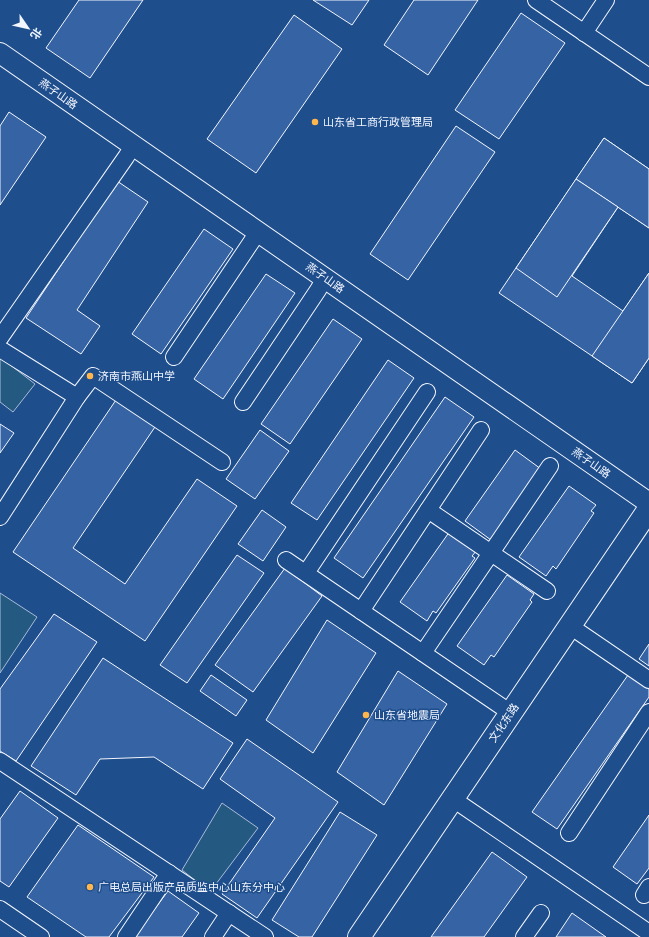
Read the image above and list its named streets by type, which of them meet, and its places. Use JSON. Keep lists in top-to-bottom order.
{
  "streets": {
    "main road": ["文化东路"],
    "street": ["燕子山路"]
  },
  "places": [
    "山东省工商行政管理局",
    "济南市燕山中学",
    "山东省地震局",
    "广电总局出版产品质监中心山东分中心"
  ],
  "north": "bottom right"
}
